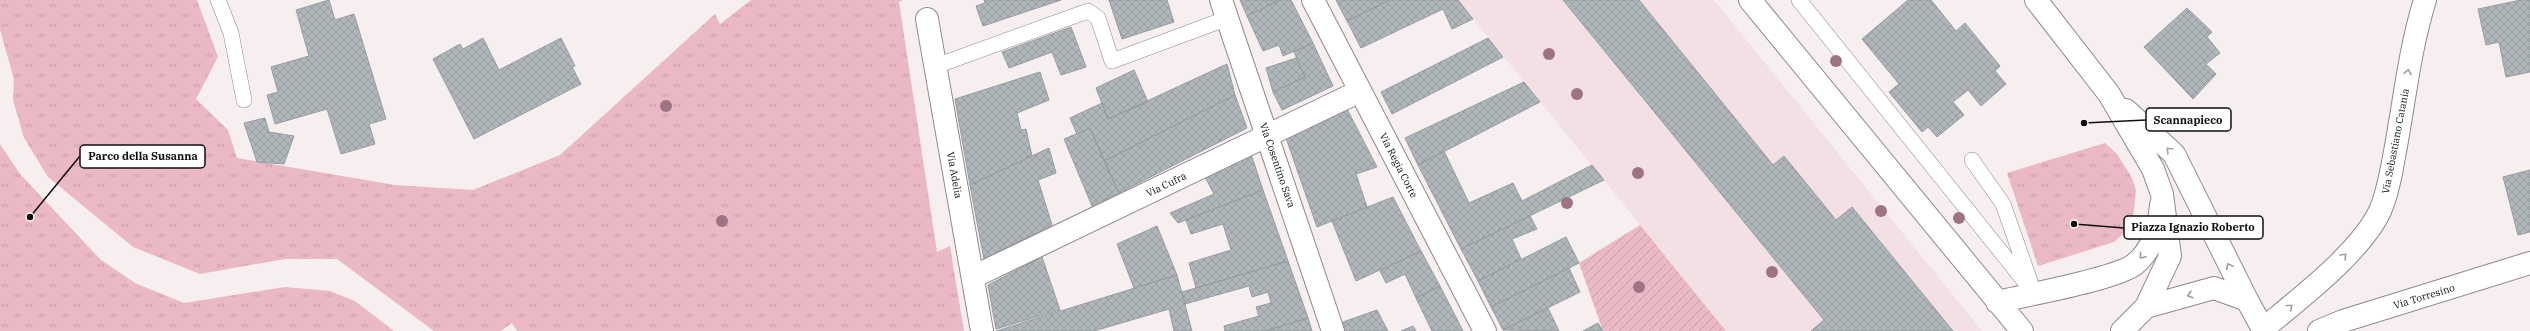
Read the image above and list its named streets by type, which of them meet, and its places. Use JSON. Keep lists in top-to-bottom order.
{
  "streets": {
    "street": [
      "Via Sebastiano Catania",
      "Via Cosentino Sava",
      "Via Regia Corte",
      "Via Adelia",
      "Via Cufra",
      "Via Torresino"
    ]
  },
  "crossings": [
    ["Via Cosentino Sava", "Via Cufra"],
    ["Via Regia Corte", "Via Cufra"],
    ["Via Adelia", "Via Cufra"]
  ],
  "one_way": ["Via Sebastiano Catania"],
  "places": ["Scannapieco", "Parco della Susanna", "Piazza Ignazio Roberto"]
}
